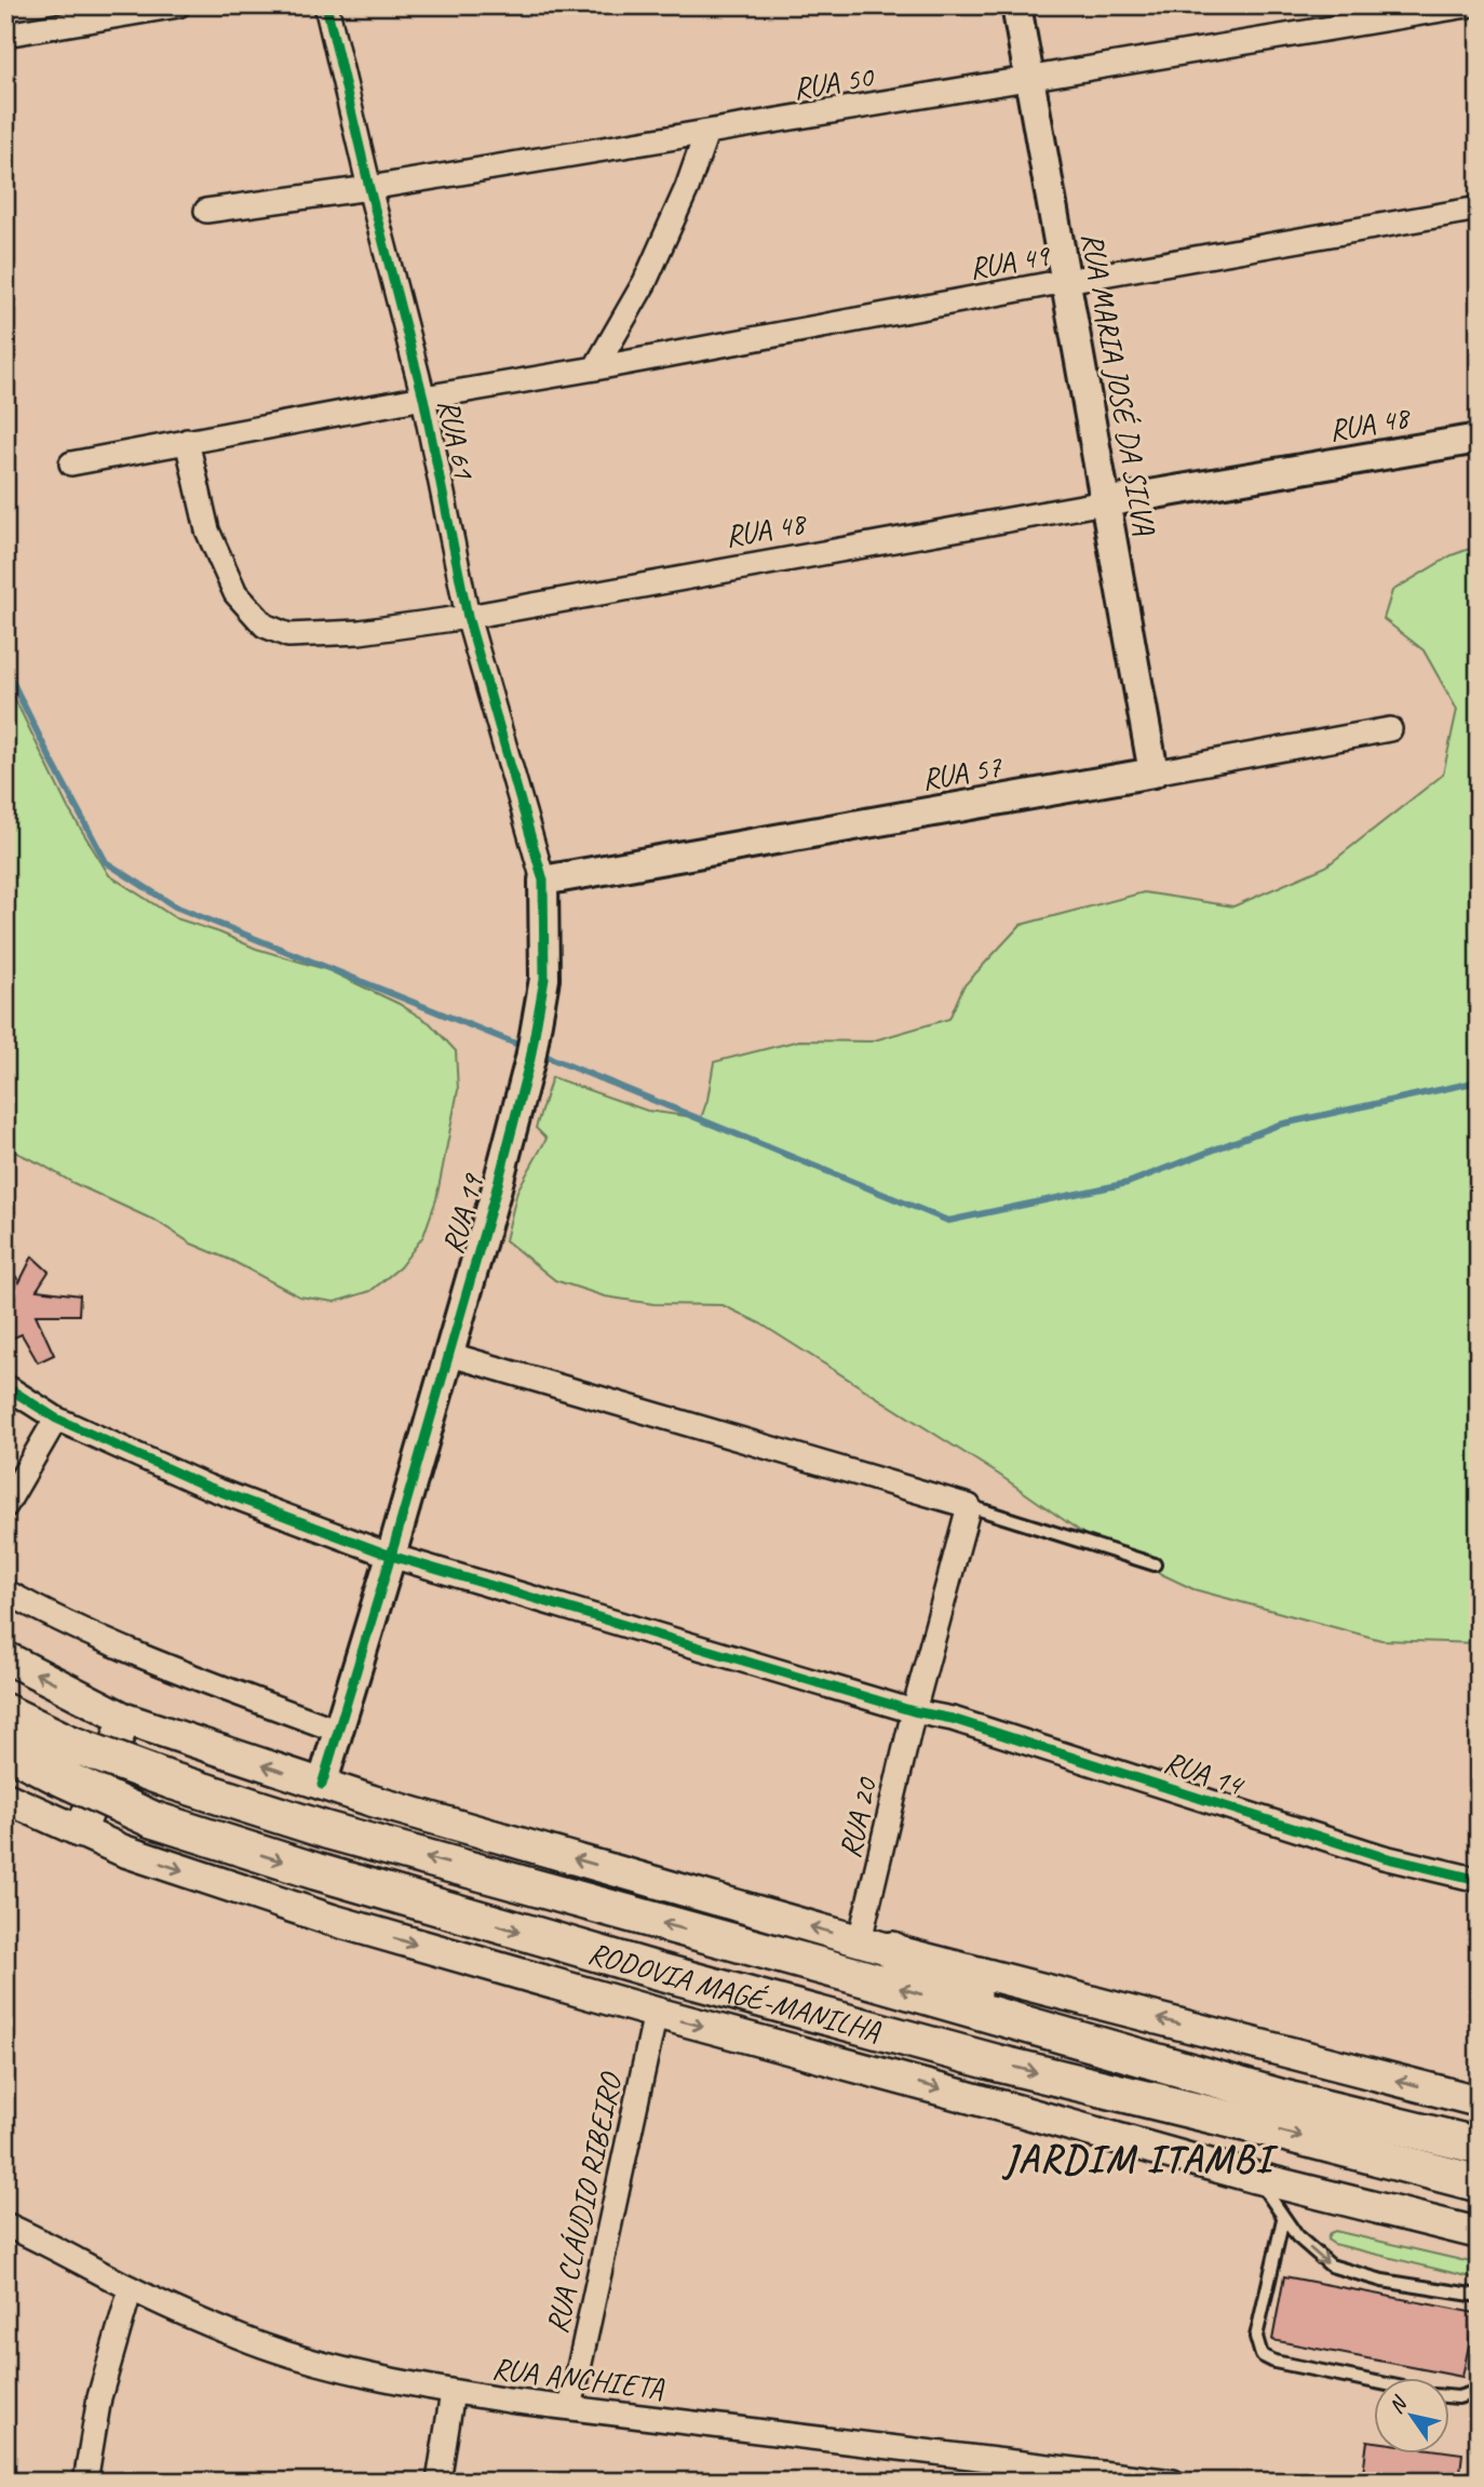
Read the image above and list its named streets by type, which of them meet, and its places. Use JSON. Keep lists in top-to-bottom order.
{
  "streets": {
    "highway": ["RODOVIA MAGÉ-MANILHA"],
    "street": [
      "RUA 50",
      "RUA 49",
      "RUA MARIA JOSÉ DA SILVA",
      "RUA 48",
      "RUA 61",
      "RUA 57",
      "RUA 19",
      "RUA 14",
      "RUA 20",
      "RUA CLÁUDIO RIBEIRO",
      "RUA ANCHIETA"
    ]
  },
  "crossings": [
    ["RUA 50", "RUA MARIA JOSÉ DA SILVA"],
    ["RUA 50", "RUA 61"],
    ["RUA 49", "RUA MARIA JOSÉ DA SILVA"],
    ["RUA 49", "RUA 61"],
    ["RUA MARIA JOSÉ DA SILVA", "RUA 48"],
    ["RUA MARIA JOSÉ DA SILVA", "RUA 57"],
    ["RUA 48", "RUA 61"],
    ["RUA 61", "RUA 57"],
    ["RUA 61", "RUA 19"],
    ["RUA 57", "RUA 19"],
    ["RUA 14", "RUA 20"],
    ["RUA CLÁUDIO RIBEIRO", "RUA ANCHIETA"]
  ],
  "districts": ["JARDIM ITAMBI"],
  "north": "top left"
}
